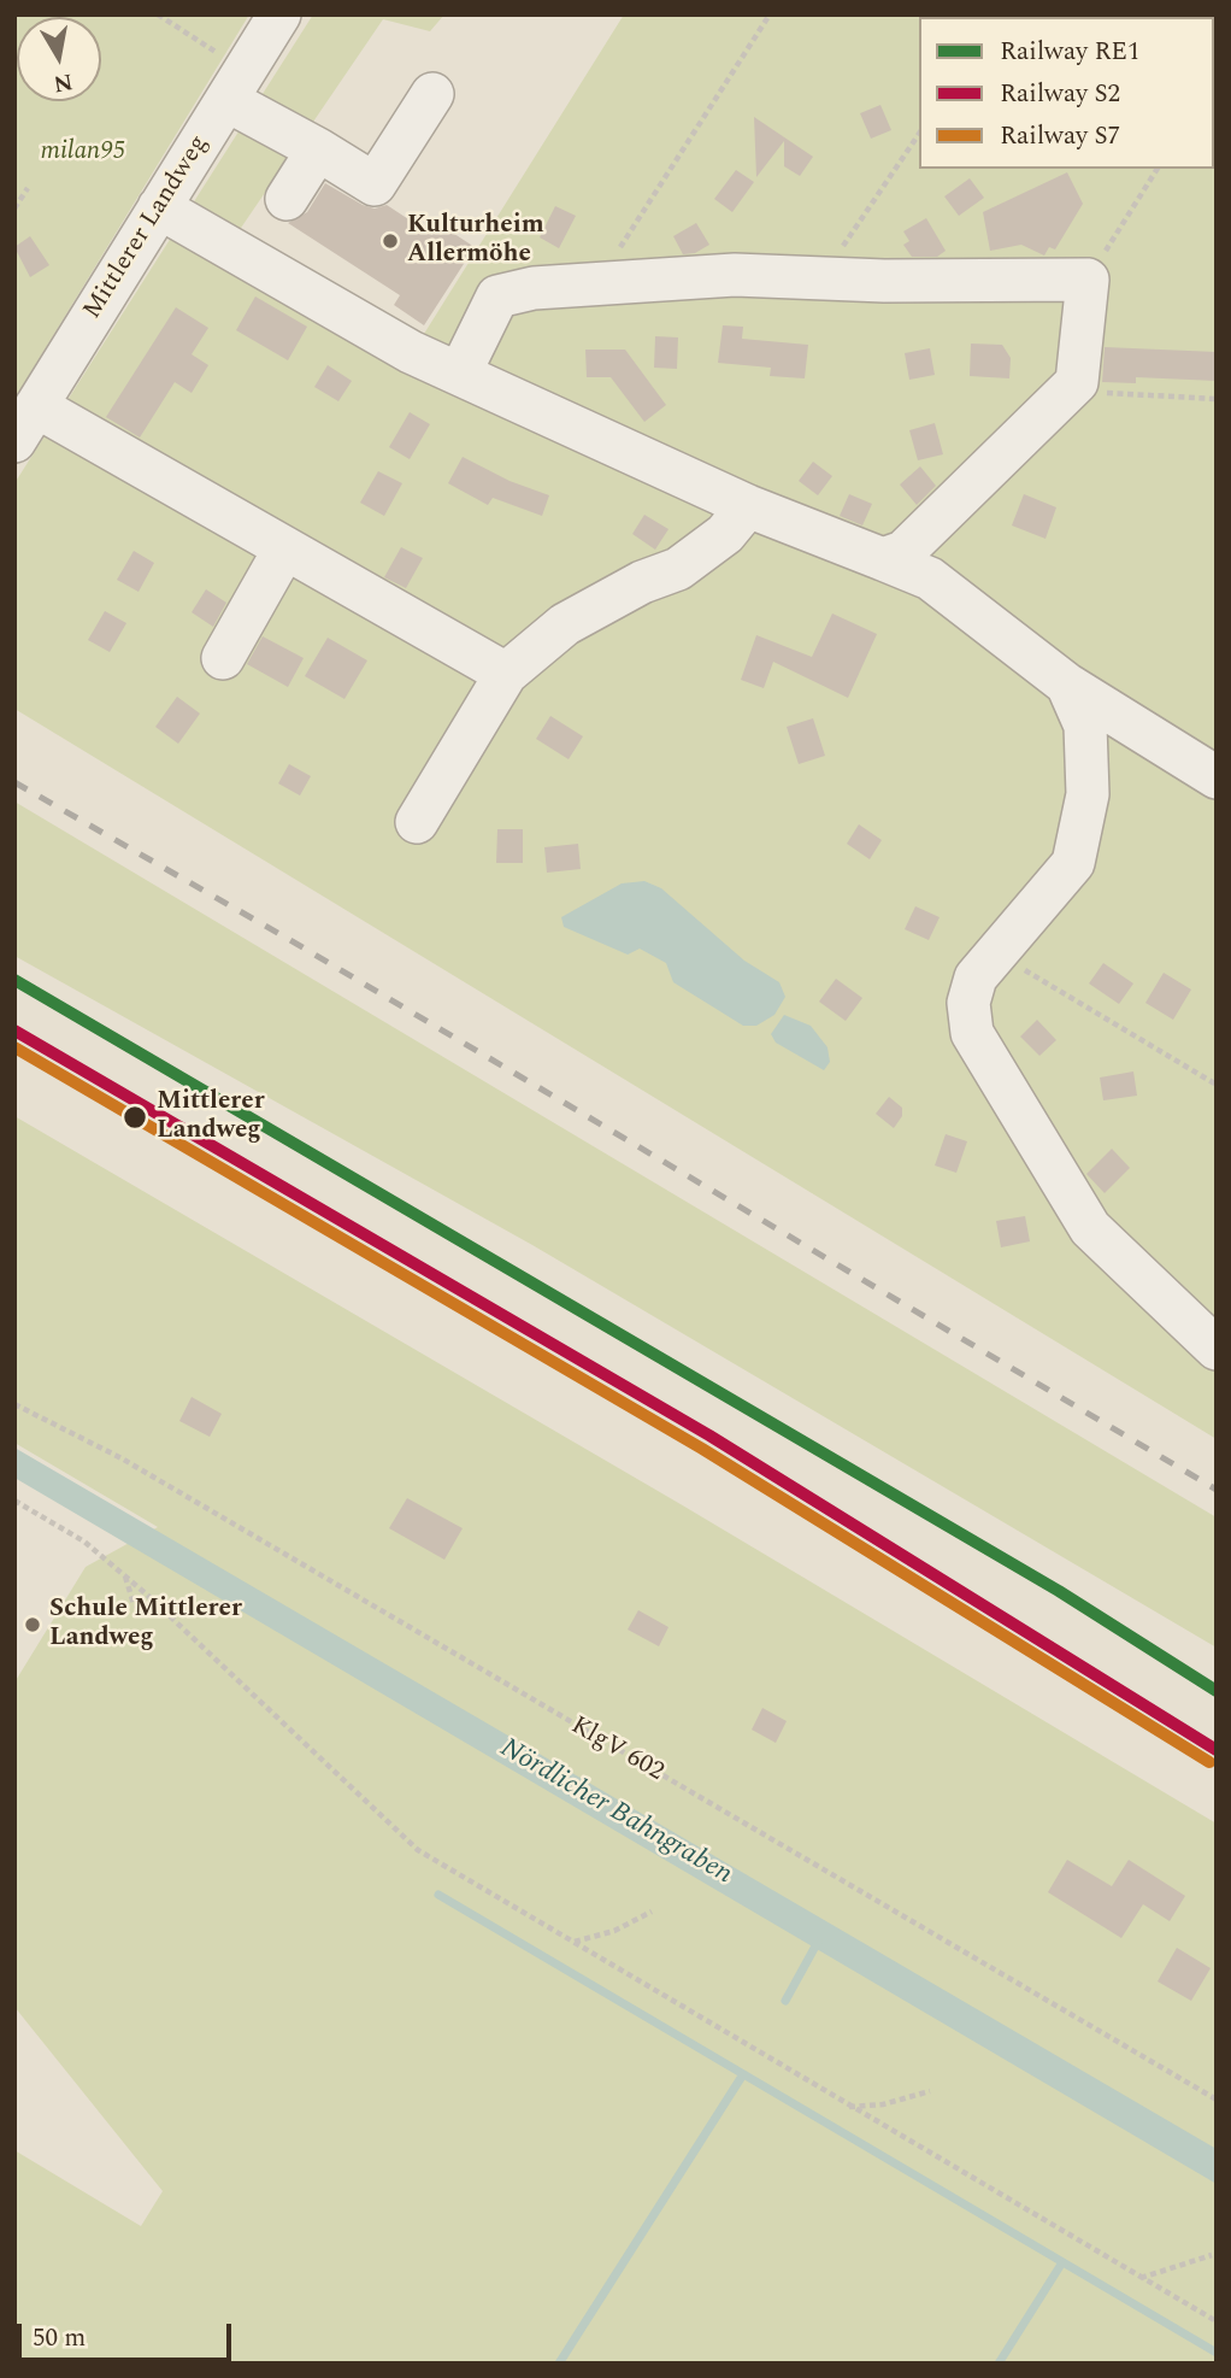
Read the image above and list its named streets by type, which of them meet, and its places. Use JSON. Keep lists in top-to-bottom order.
{
  "streets": {
    "street": ["Mittlerer Landweg"],
    "path": ["KlgV 602"]
  },
  "water": ["Nördlicher Bahngraben"],
  "parks": ["milan95"],
  "places": ["Kulturheim Allermöhe", "Mittlerer Landweg", "Schule Mittlerer Landweg"],
  "lines": ["rail line RE1", "rail line S2", "rail line S7"],
  "legend": ["Railway RE1", "Railway S2", "Railway S7"],
  "scale_bar": "50 m",
  "north": "bottom"
}
